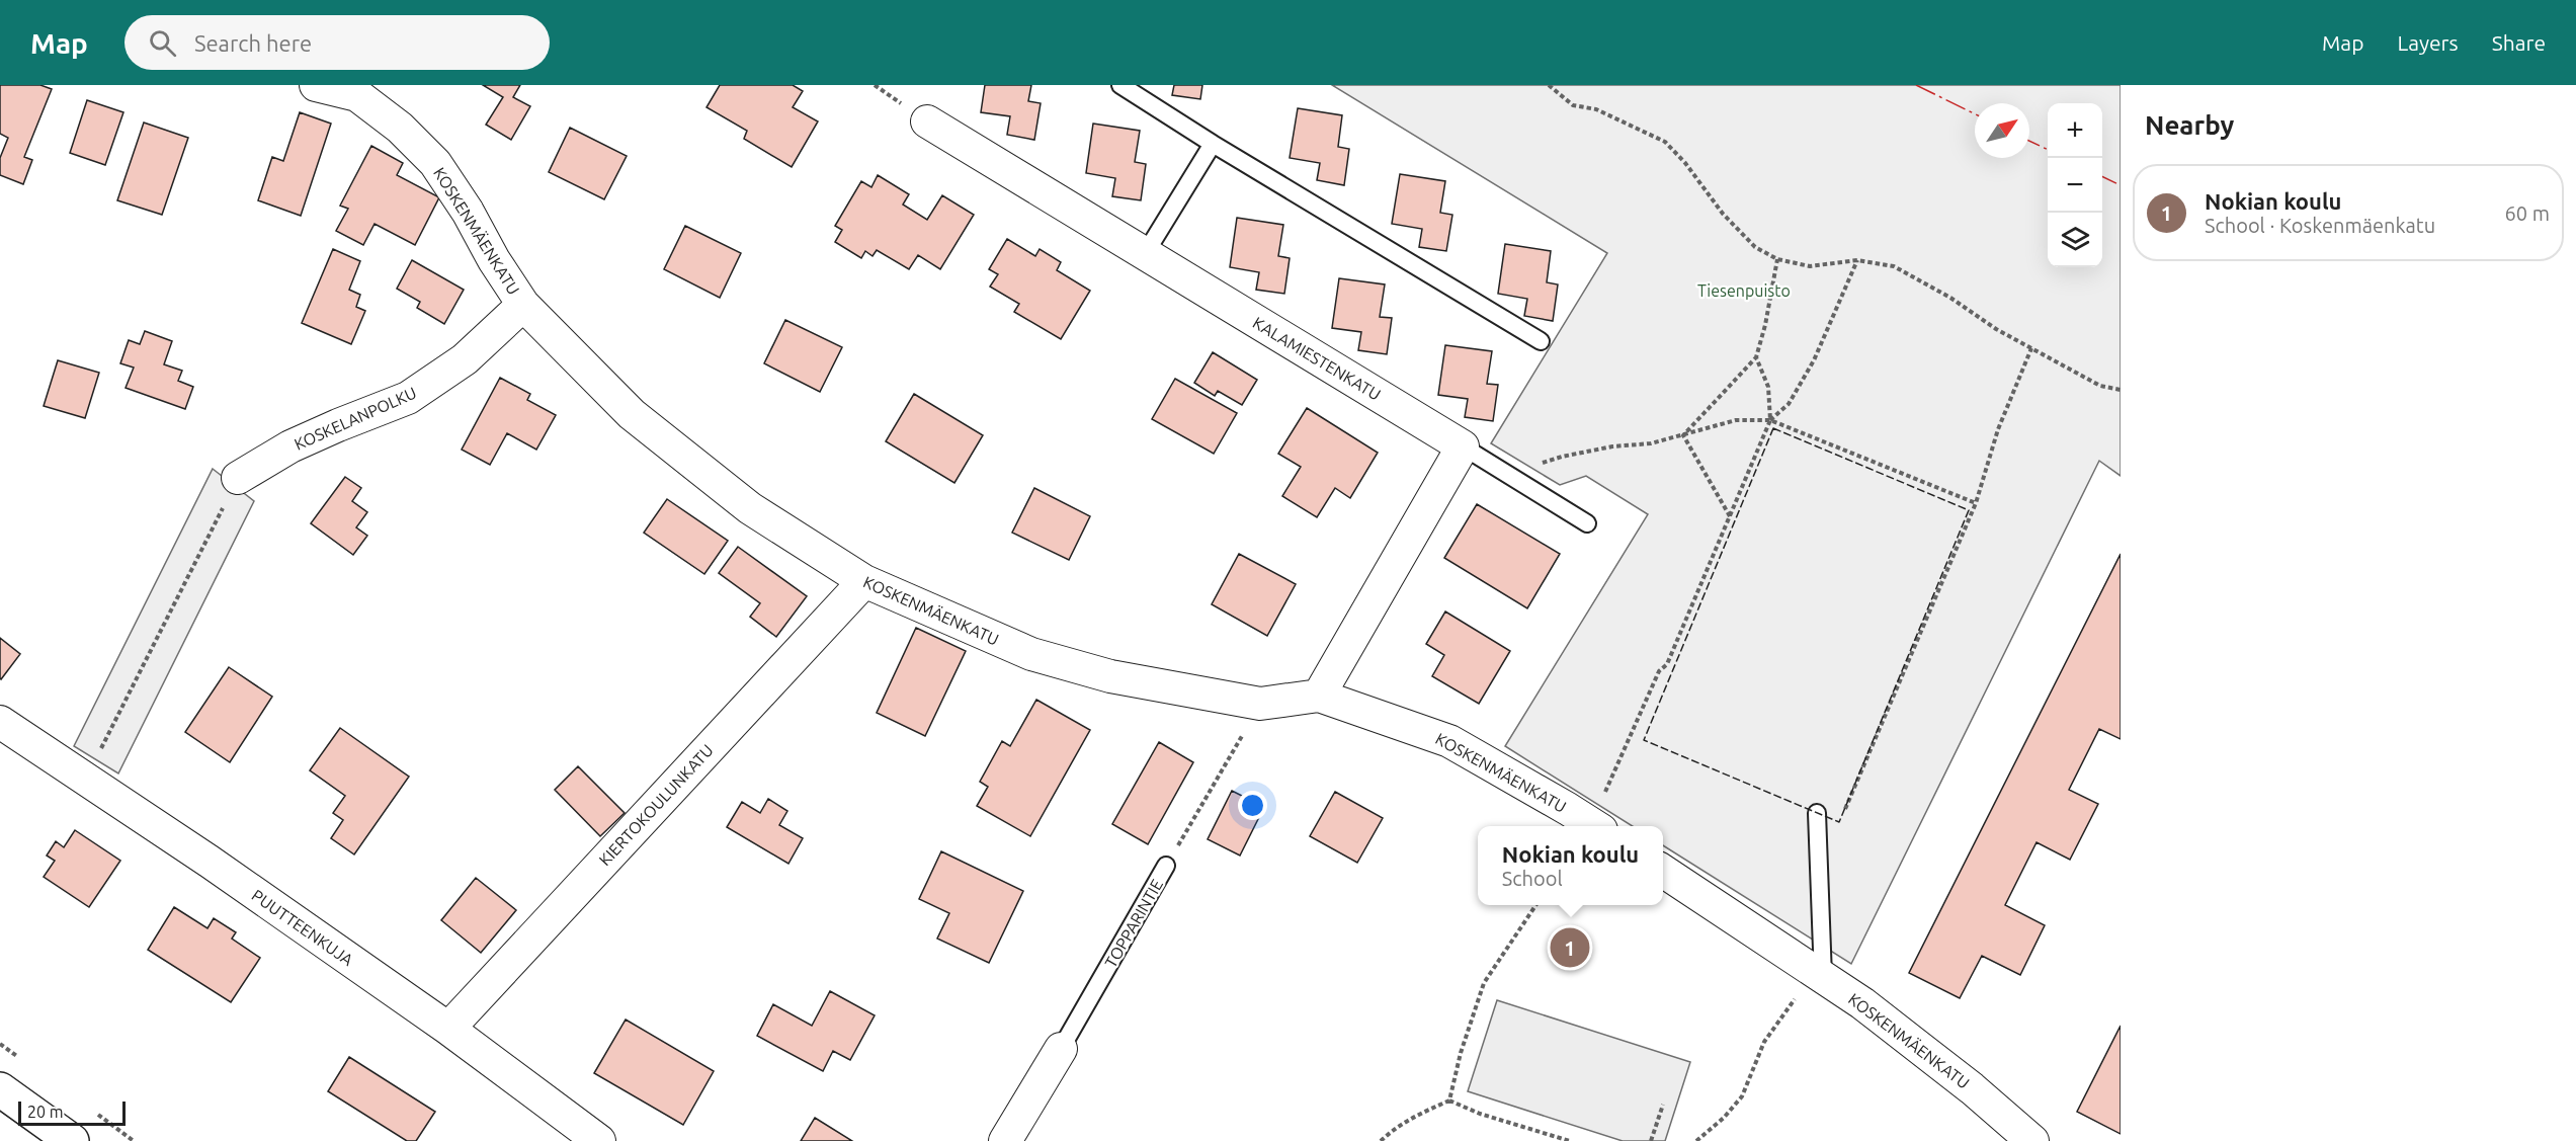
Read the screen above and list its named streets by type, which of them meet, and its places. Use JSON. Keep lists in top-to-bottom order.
{
  "streets": {
    "street": [
      "KOSKENMÄENKATU",
      "KALAMIESTENKATU",
      "KOSKELANPOLKU",
      "KIERTOKOULUNKATU",
      "TOPPARINTIE",
      "PUUTTEENKUJA"
    ]
  },
  "crossings": [
    ["KOSKENMÄENKATU", "KOSKELANPOLKU"],
    ["KOSKENMÄENKATU", "KIERTOKOULUNKATU"],
    ["KOSKENMÄENKATU", "TOPPARINTIE"],
    ["KIERTOKOULUNKATU", "PUUTTEENKUJA"]
  ],
  "parks": ["Tiesenpuisto"],
  "scale_bar": "20 m",
  "north": "top right",
  "page": {
    "header": "Map",
    "search": "Search here",
    "nav": ["Map", "Layers", "Share"],
    "heading": "Nearby",
    "map_buttons": ["+", "−"],
    "list": [
      {
        "mark": "1",
        "name": "Nokian koulu",
        "note": "School · Koskenmäenkatu",
        "value": "60 m"
      }
    ],
    "popup": ["Nokian koulu", "School"],
    "pins": "1",
    "scale": "20 m"
  }
}
